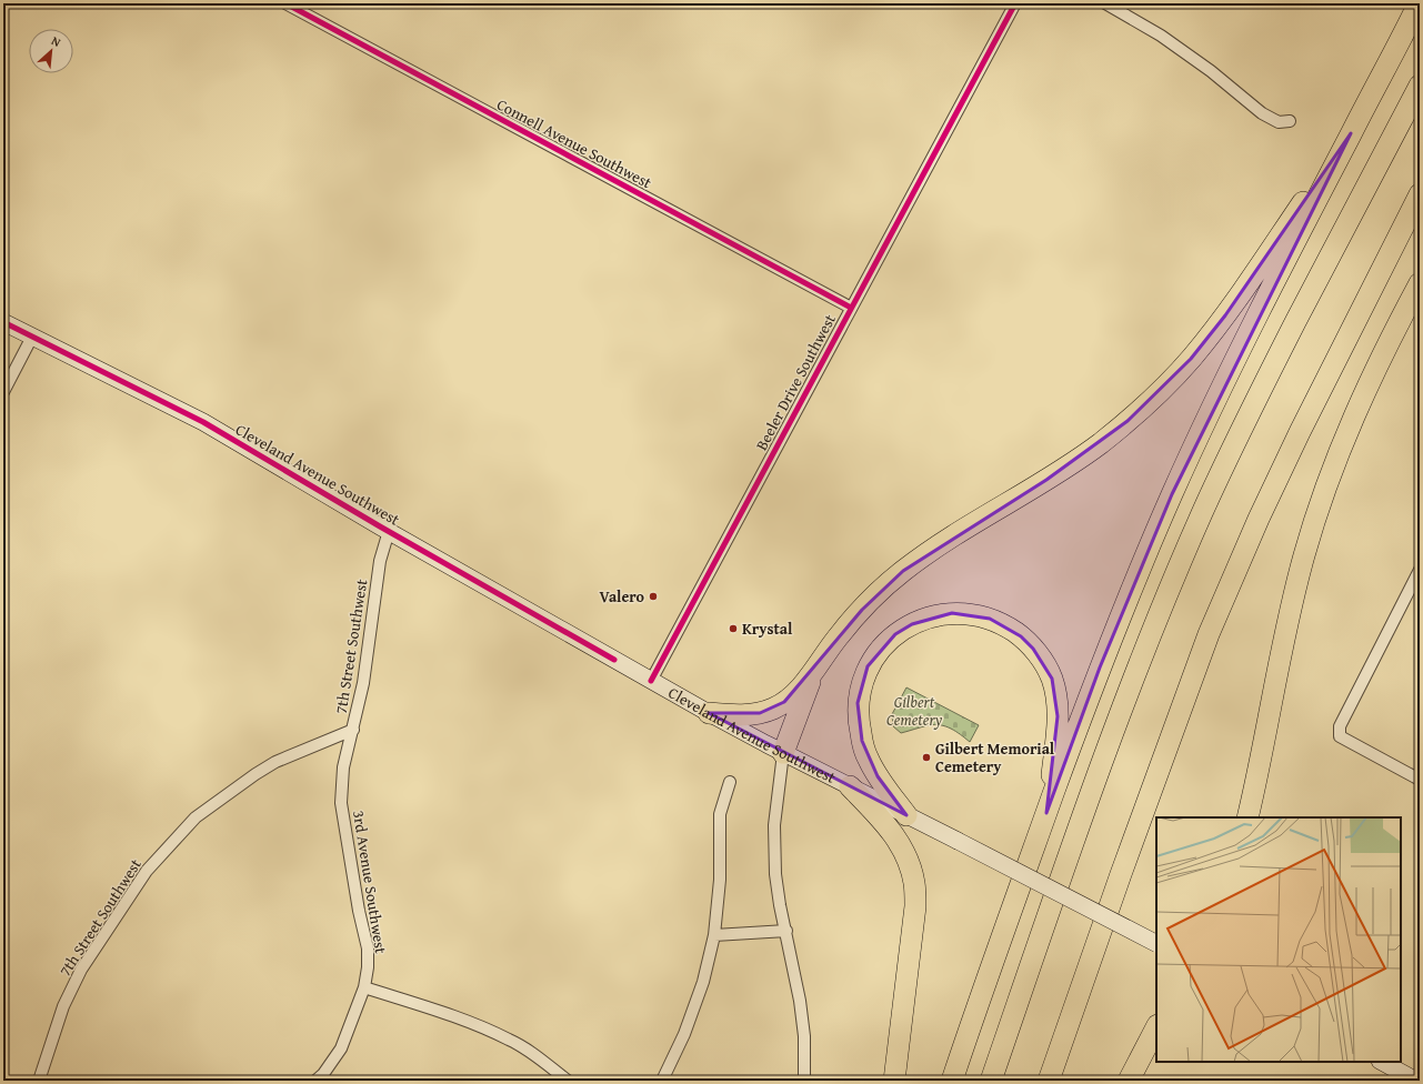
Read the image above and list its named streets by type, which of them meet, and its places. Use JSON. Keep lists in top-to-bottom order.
{
  "streets": {
    "main road": ["Cleveland Avenue Southwest"],
    "street": [
      "Connell Avenue Southwest",
      "Beeler Drive Southwest",
      "7th Street Southwest",
      "3rd Avenue Southwest"
    ]
  },
  "crossings": [
    ["Connell Avenue Southwest", "Beeler Drive Southwest"],
    ["Beeler Drive Southwest", "Cleveland Avenue Southwest"],
    ["Cleveland Avenue Southwest", "7th Street Southwest"],
    ["7th Street Southwest", "3rd Avenue Southwest"]
  ],
  "parks": ["Gilbert Cemetery"],
  "places": ["Valero", "Krystal", "Gilbert Memorial Cemetery"],
  "north": "top right"
}
